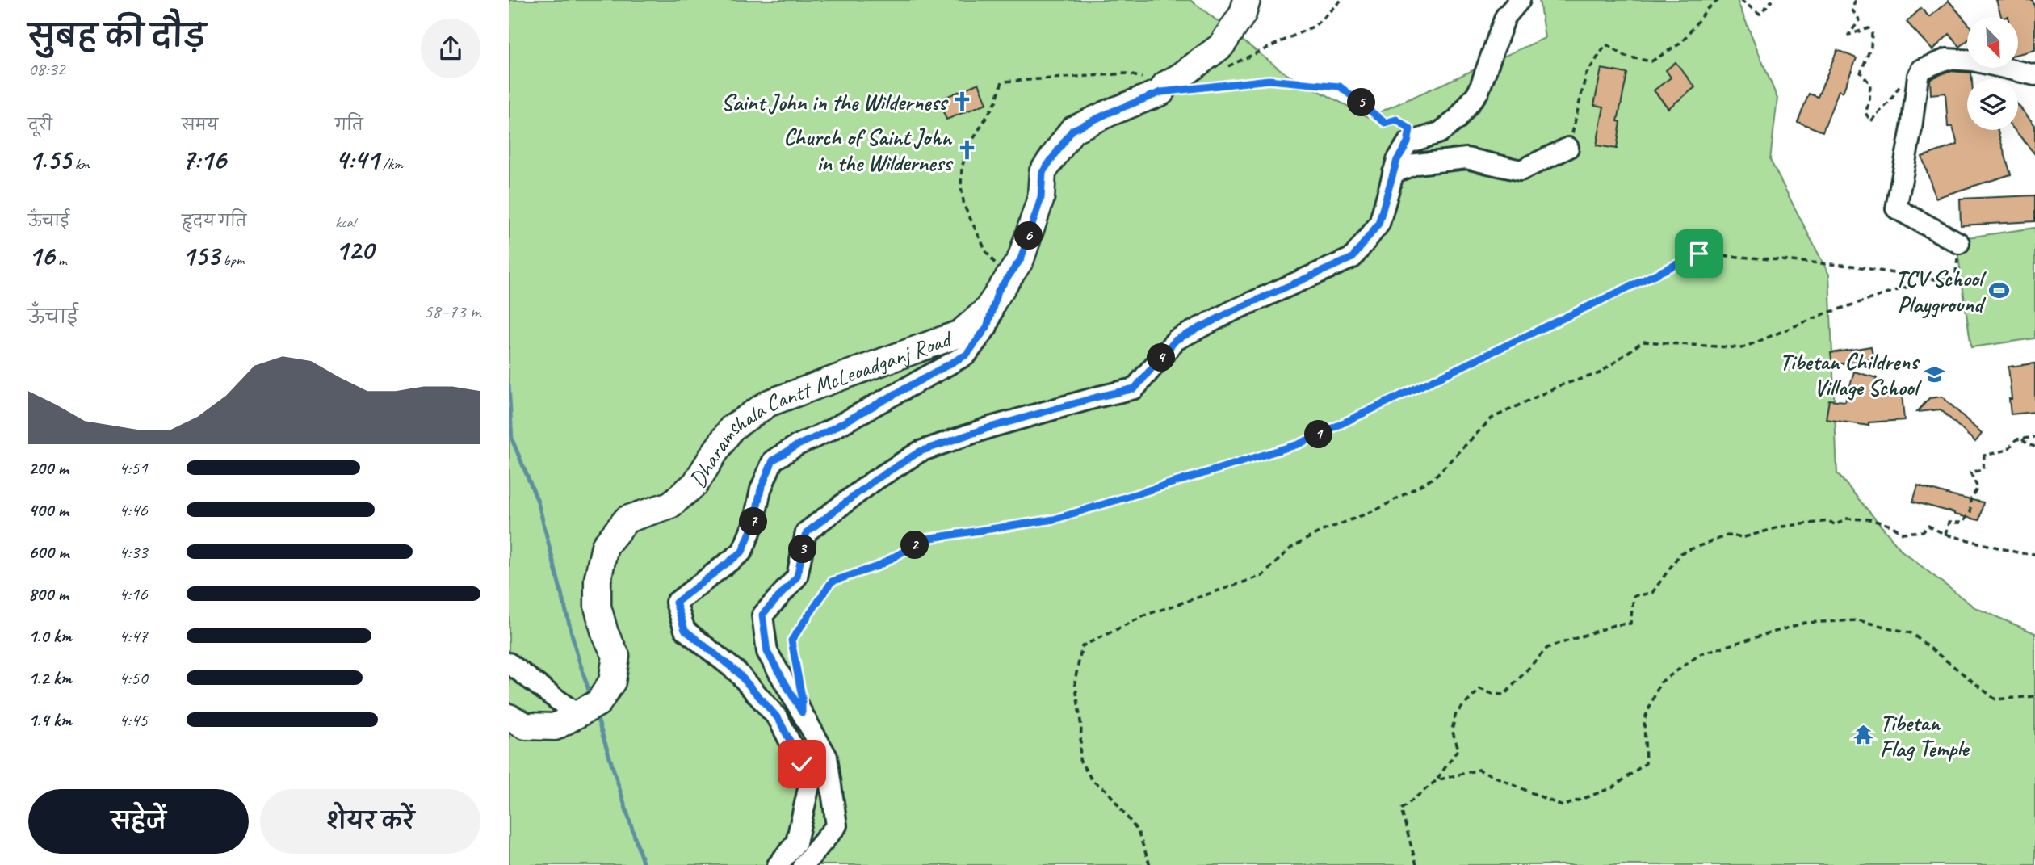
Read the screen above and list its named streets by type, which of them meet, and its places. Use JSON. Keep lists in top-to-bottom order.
{
  "streets": {
    "main road": ["Dharamshala Cantt McLeoadganj Road"]
  },
  "places": {
    "church": ["Saint John in the Wilderness", "Church of Saint John in the Wilderness"],
    "sports": ["TCV School Playground"],
    "school or university": ["Tibetan Childrens Village School"],
    "temple": ["Tibetan Flag Temple"]
  },
  "north": "bottom right",
  "page": {
    "heading": ["सुबह की दौड़", "08:32"],
    "pins": [
      "5",
      "6",
      "4",
      "1",
      "7",
      "2",
      "3"
    ],
    "stats": [
      ["दूरी", "1.55 km"],
      ["समय", "7:16"],
      ["गति", "4:41 /km"],
      ["ऊँचाई", "16 m"],
      ["हृदय गति", "153 bpm"],
      ["kcal", "120"]
    ],
    "chart": ["ऊँचाई", "58–73 m"],
    "list": [
      {
        "name": "200 m",
        "note": "4:51"
      },
      {
        "name": "400 m",
        "note": "4:46"
      },
      {
        "name": "600 m",
        "note": "4:33"
      },
      {
        "name": "800 m",
        "note": "4:16"
      },
      {
        "name": "1.0 km",
        "note": "4:47"
      },
      {
        "name": "1.2 km",
        "note": "4:50"
      },
      {
        "name": "1.4 km",
        "note": "4:45"
      }
    ],
    "buttons": ["सहेजें", "शेयर करें"]
  }
}
